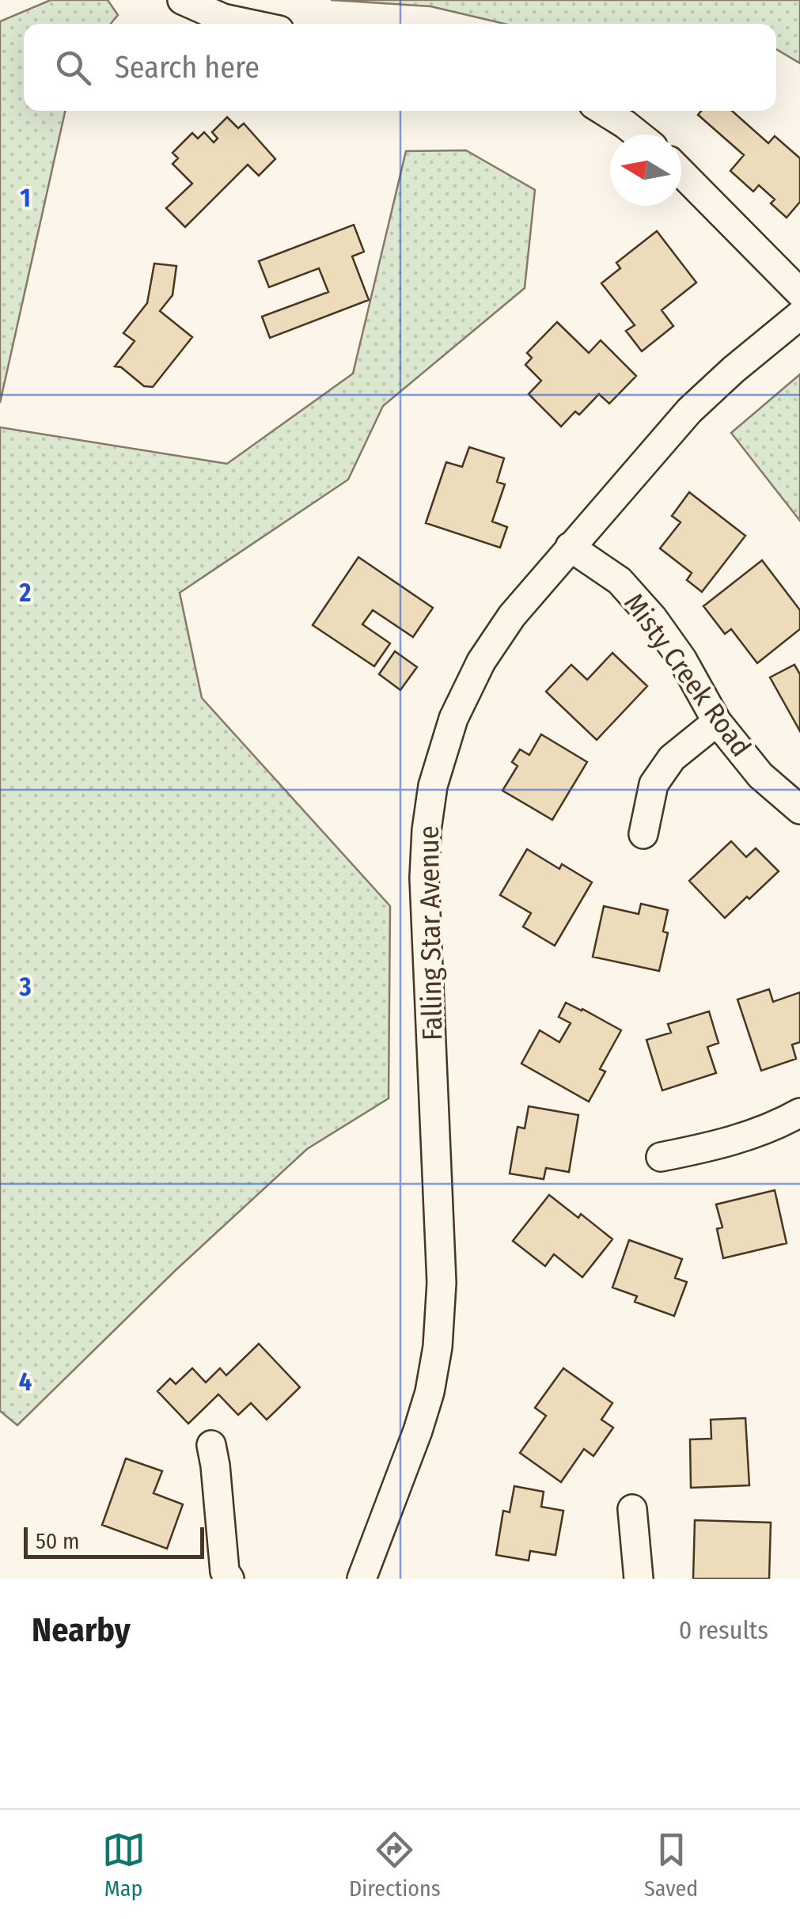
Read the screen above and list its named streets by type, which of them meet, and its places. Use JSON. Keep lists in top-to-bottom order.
{
  "streets": {
    "street": ["Misty Creek Road", "Falling Star Avenue"]
  },
  "crossings": [
    ["Misty Creek Road", "Falling Star Avenue"]
  ],
  "scale_bar": "50 m",
  "north": "left",
  "page": {
    "search": "Search here",
    "scale": "50 m",
    "heading": ["Nearby", "0 results"],
    "nav": ["Map", "Directions", "Saved"]
  },
  "grid": {
    "rows": [
      "1",
      "2",
      "3",
      "4"
    ]
  }
}
